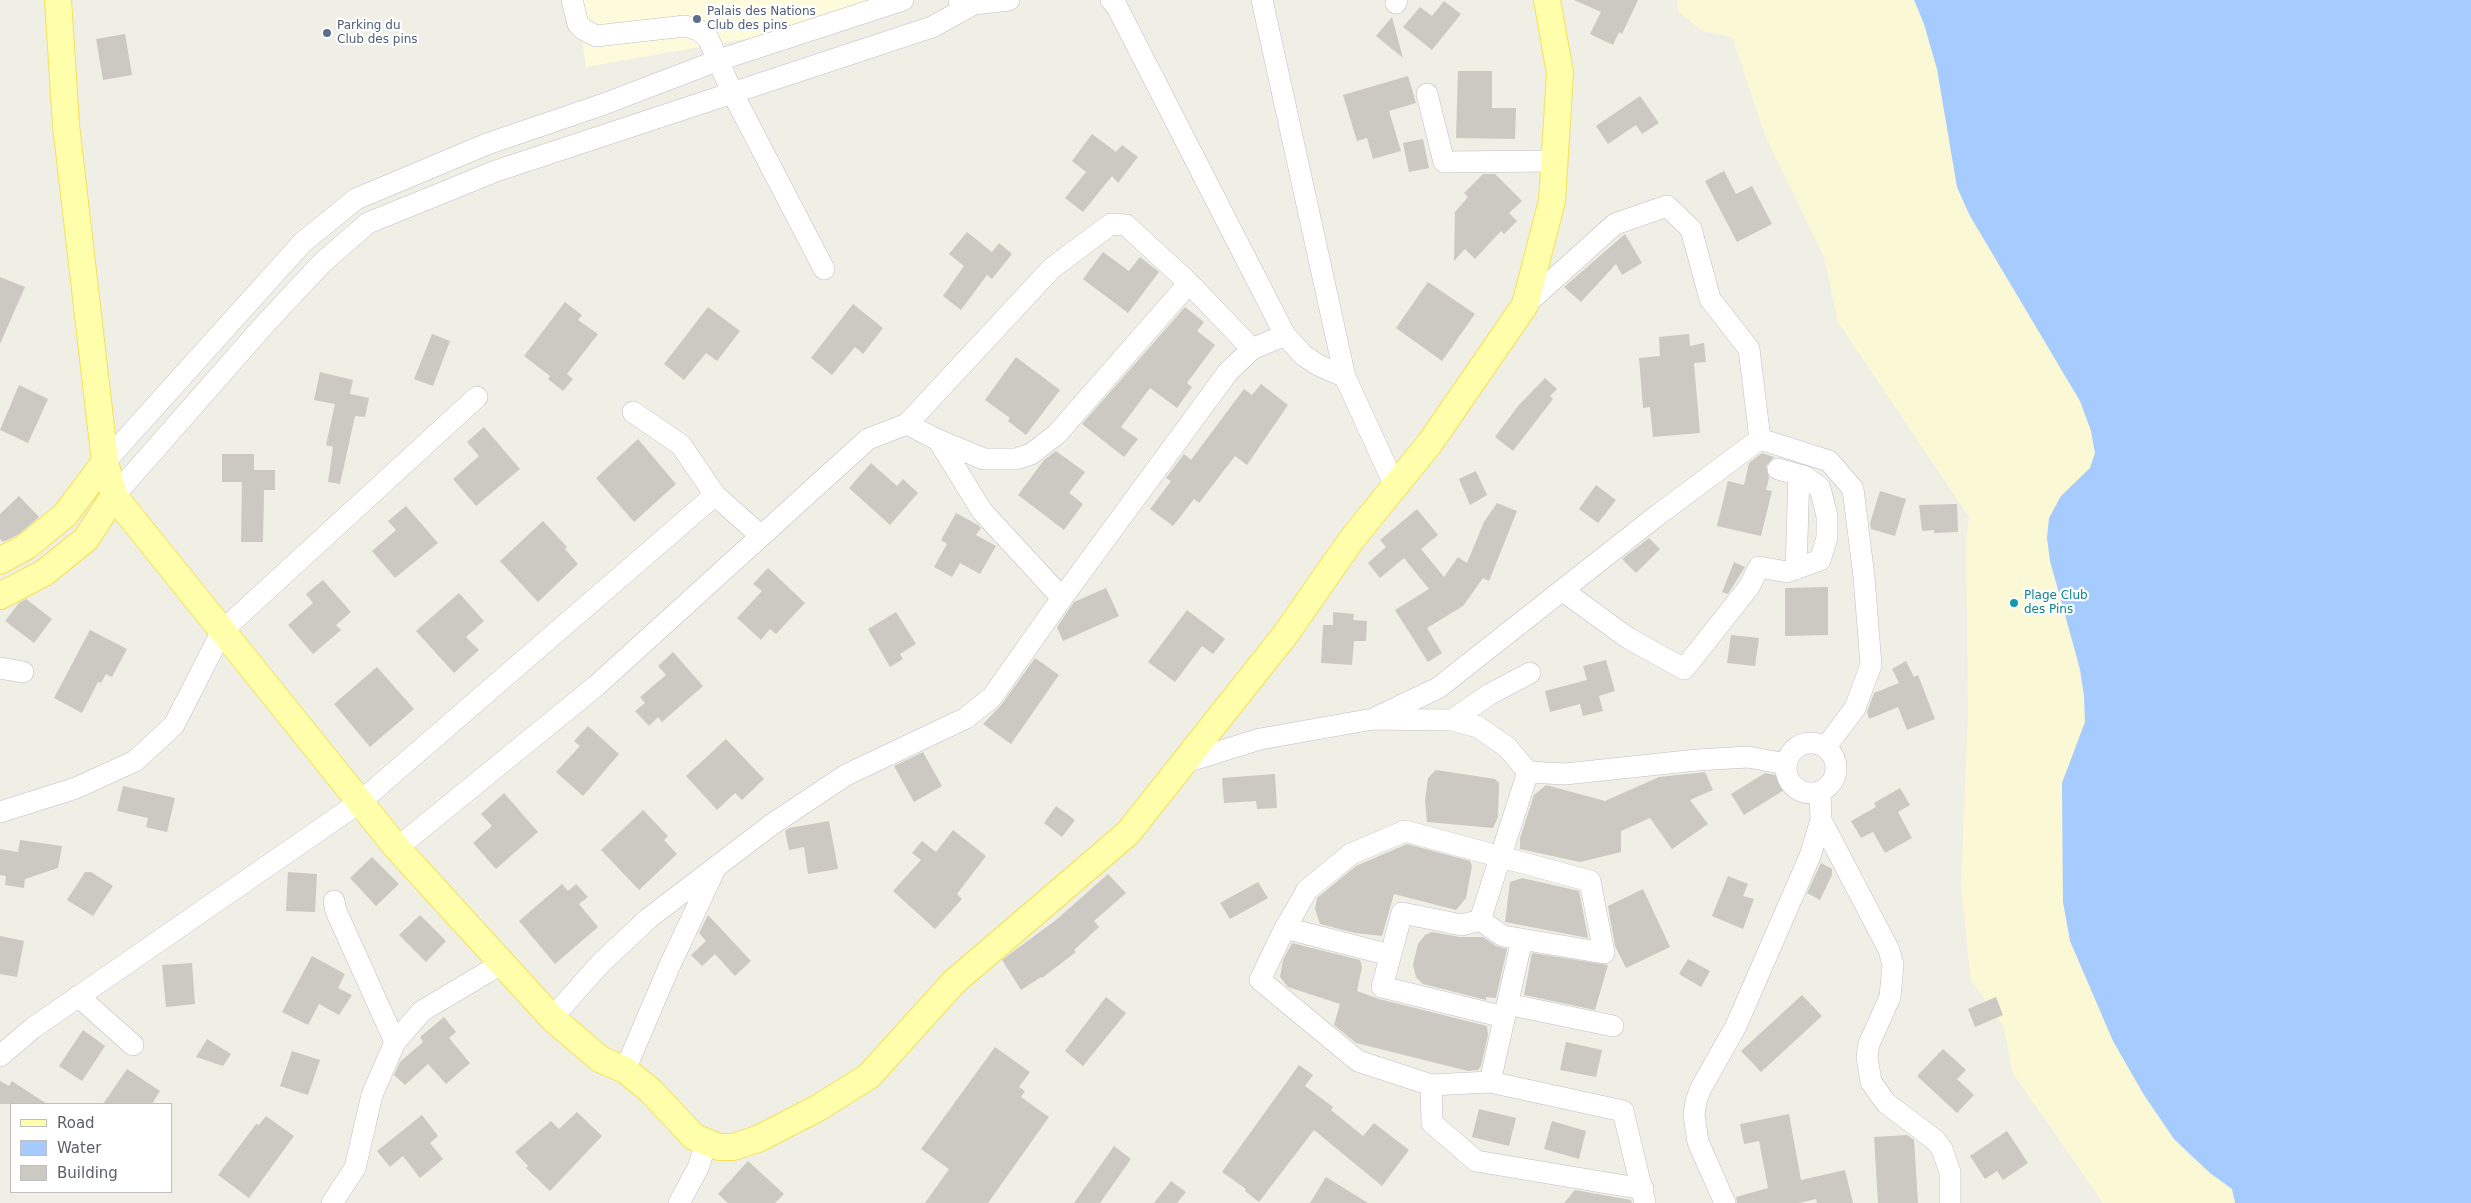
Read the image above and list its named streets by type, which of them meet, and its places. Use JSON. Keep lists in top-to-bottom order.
{
  "places": ["Palais des Nations Club des pins", "Parking du Club des pins", "Plage Club des Pins"],
  "legend": ["Road", "Water", "Building"]
}
